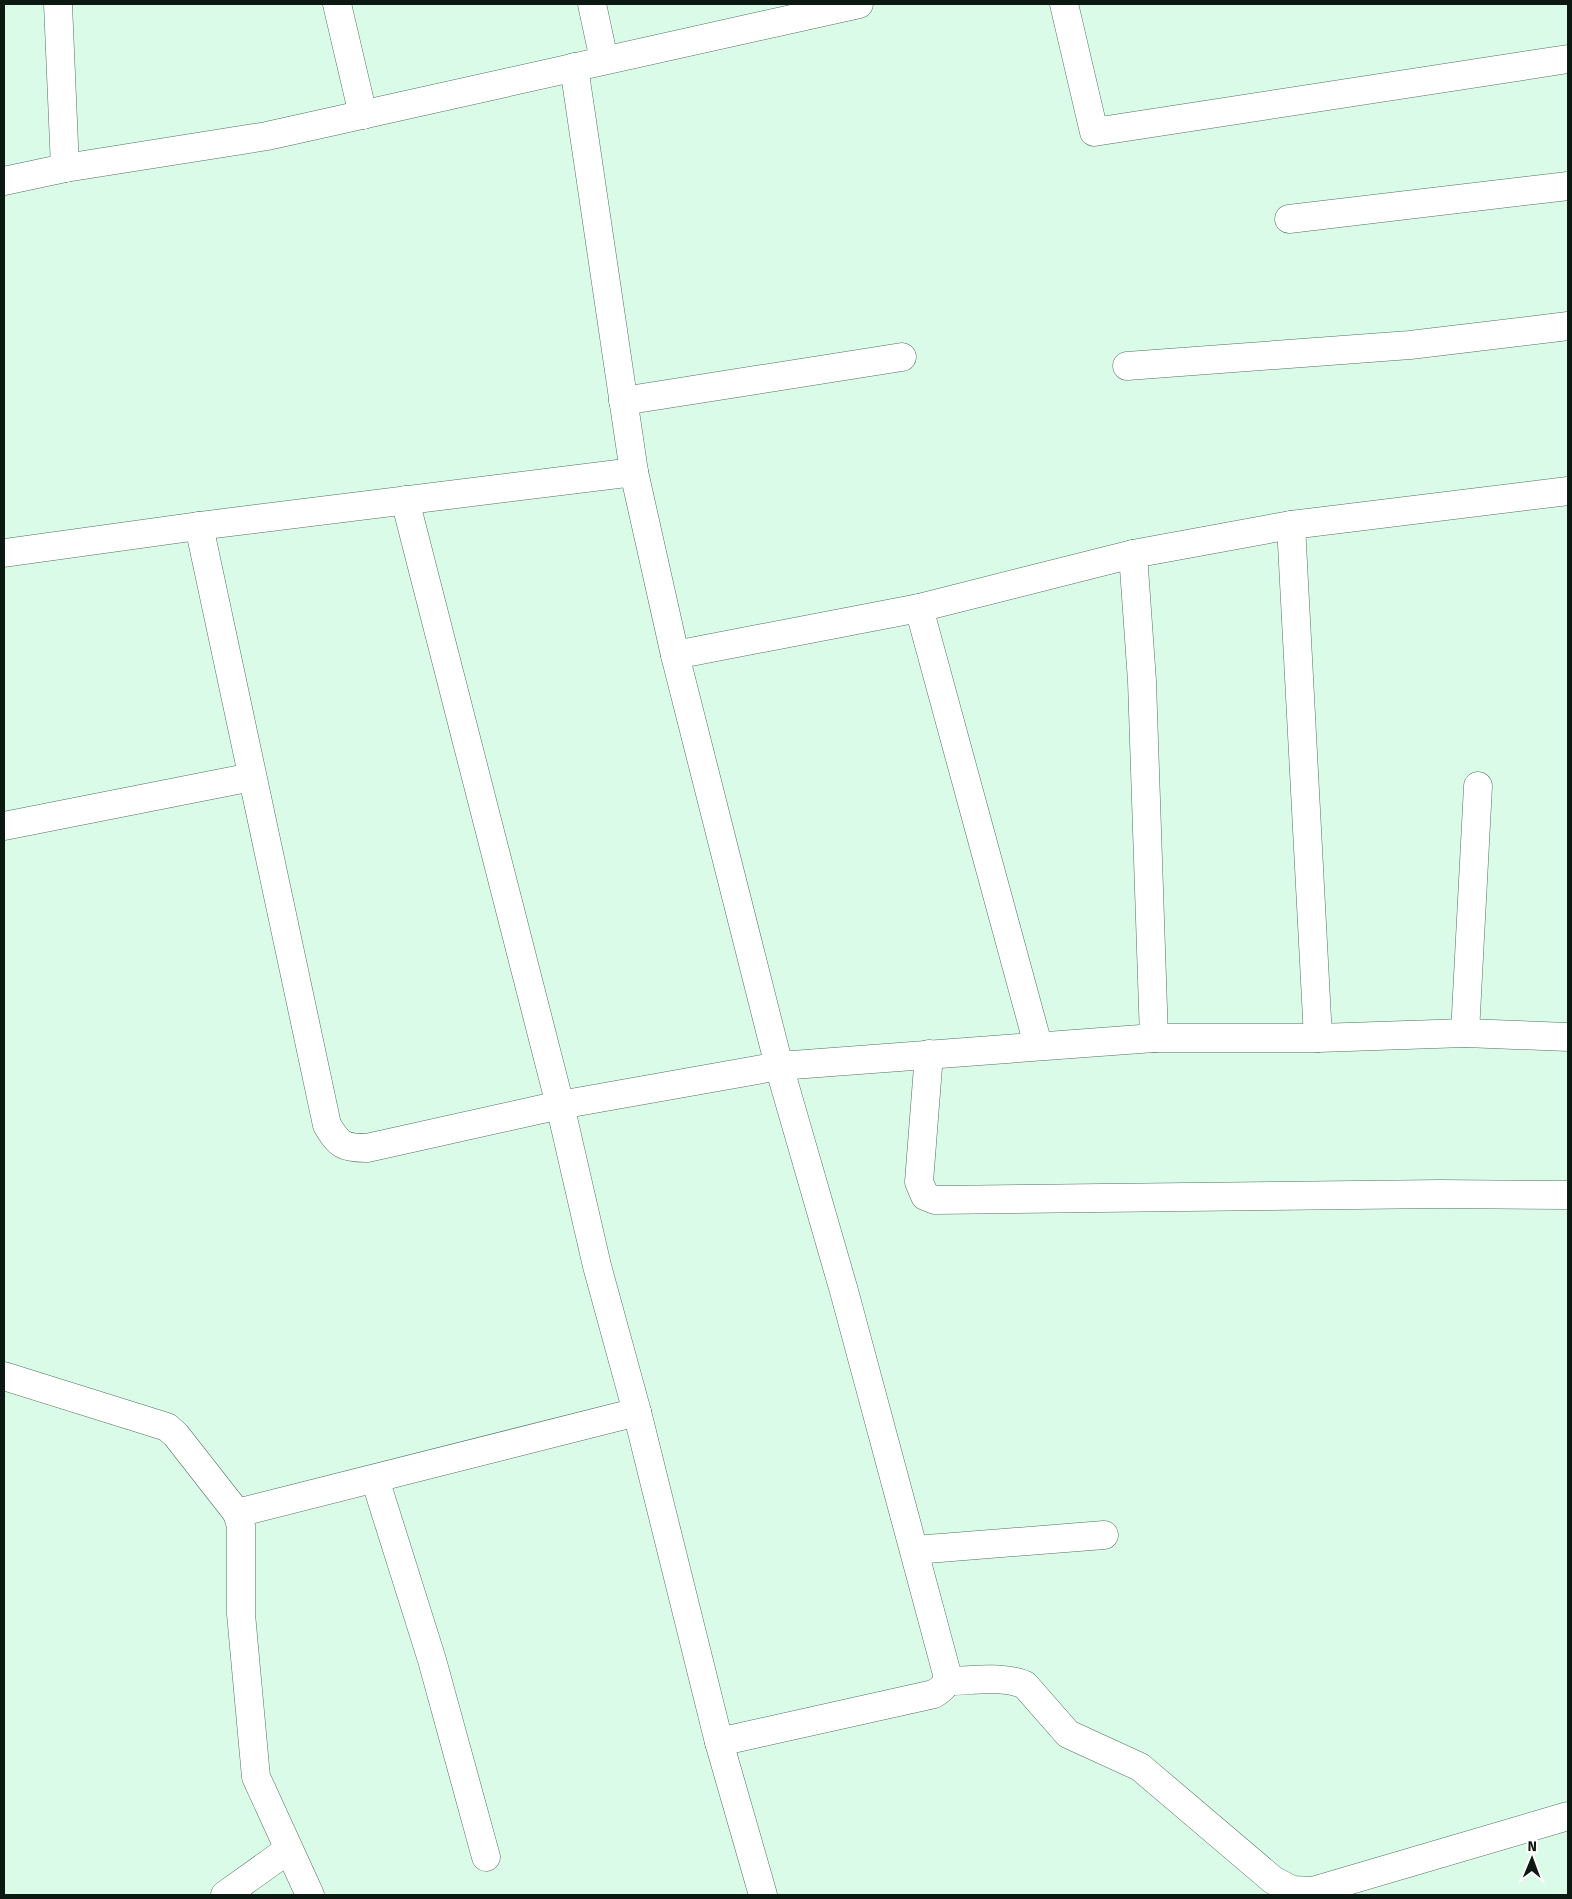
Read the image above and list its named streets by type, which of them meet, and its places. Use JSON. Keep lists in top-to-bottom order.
{
  "north": "top"
}
